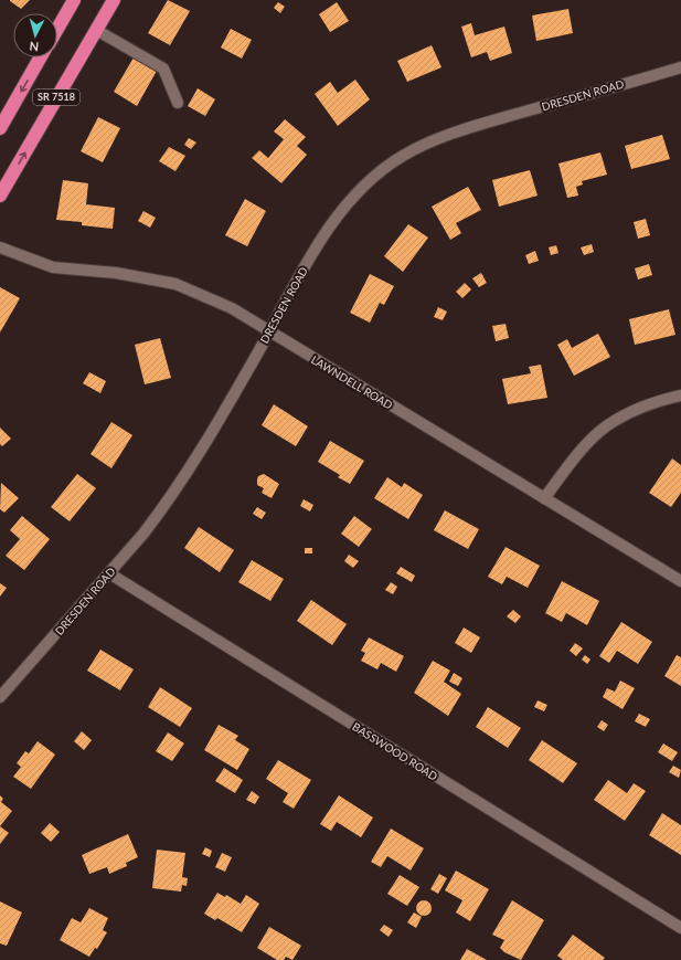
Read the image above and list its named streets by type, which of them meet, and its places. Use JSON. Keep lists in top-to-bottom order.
{
  "streets": {
    "highway": ["SR 7518"],
    "street": ["DRESDEN ROAD", "LAWNDELL ROAD", "BASSWOOD ROAD"]
  },
  "crossings": [
    ["DRESDEN ROAD", "LAWNDELL ROAD"],
    ["DRESDEN ROAD", "BASSWOOD ROAD"]
  ],
  "north": "bottom"
}
